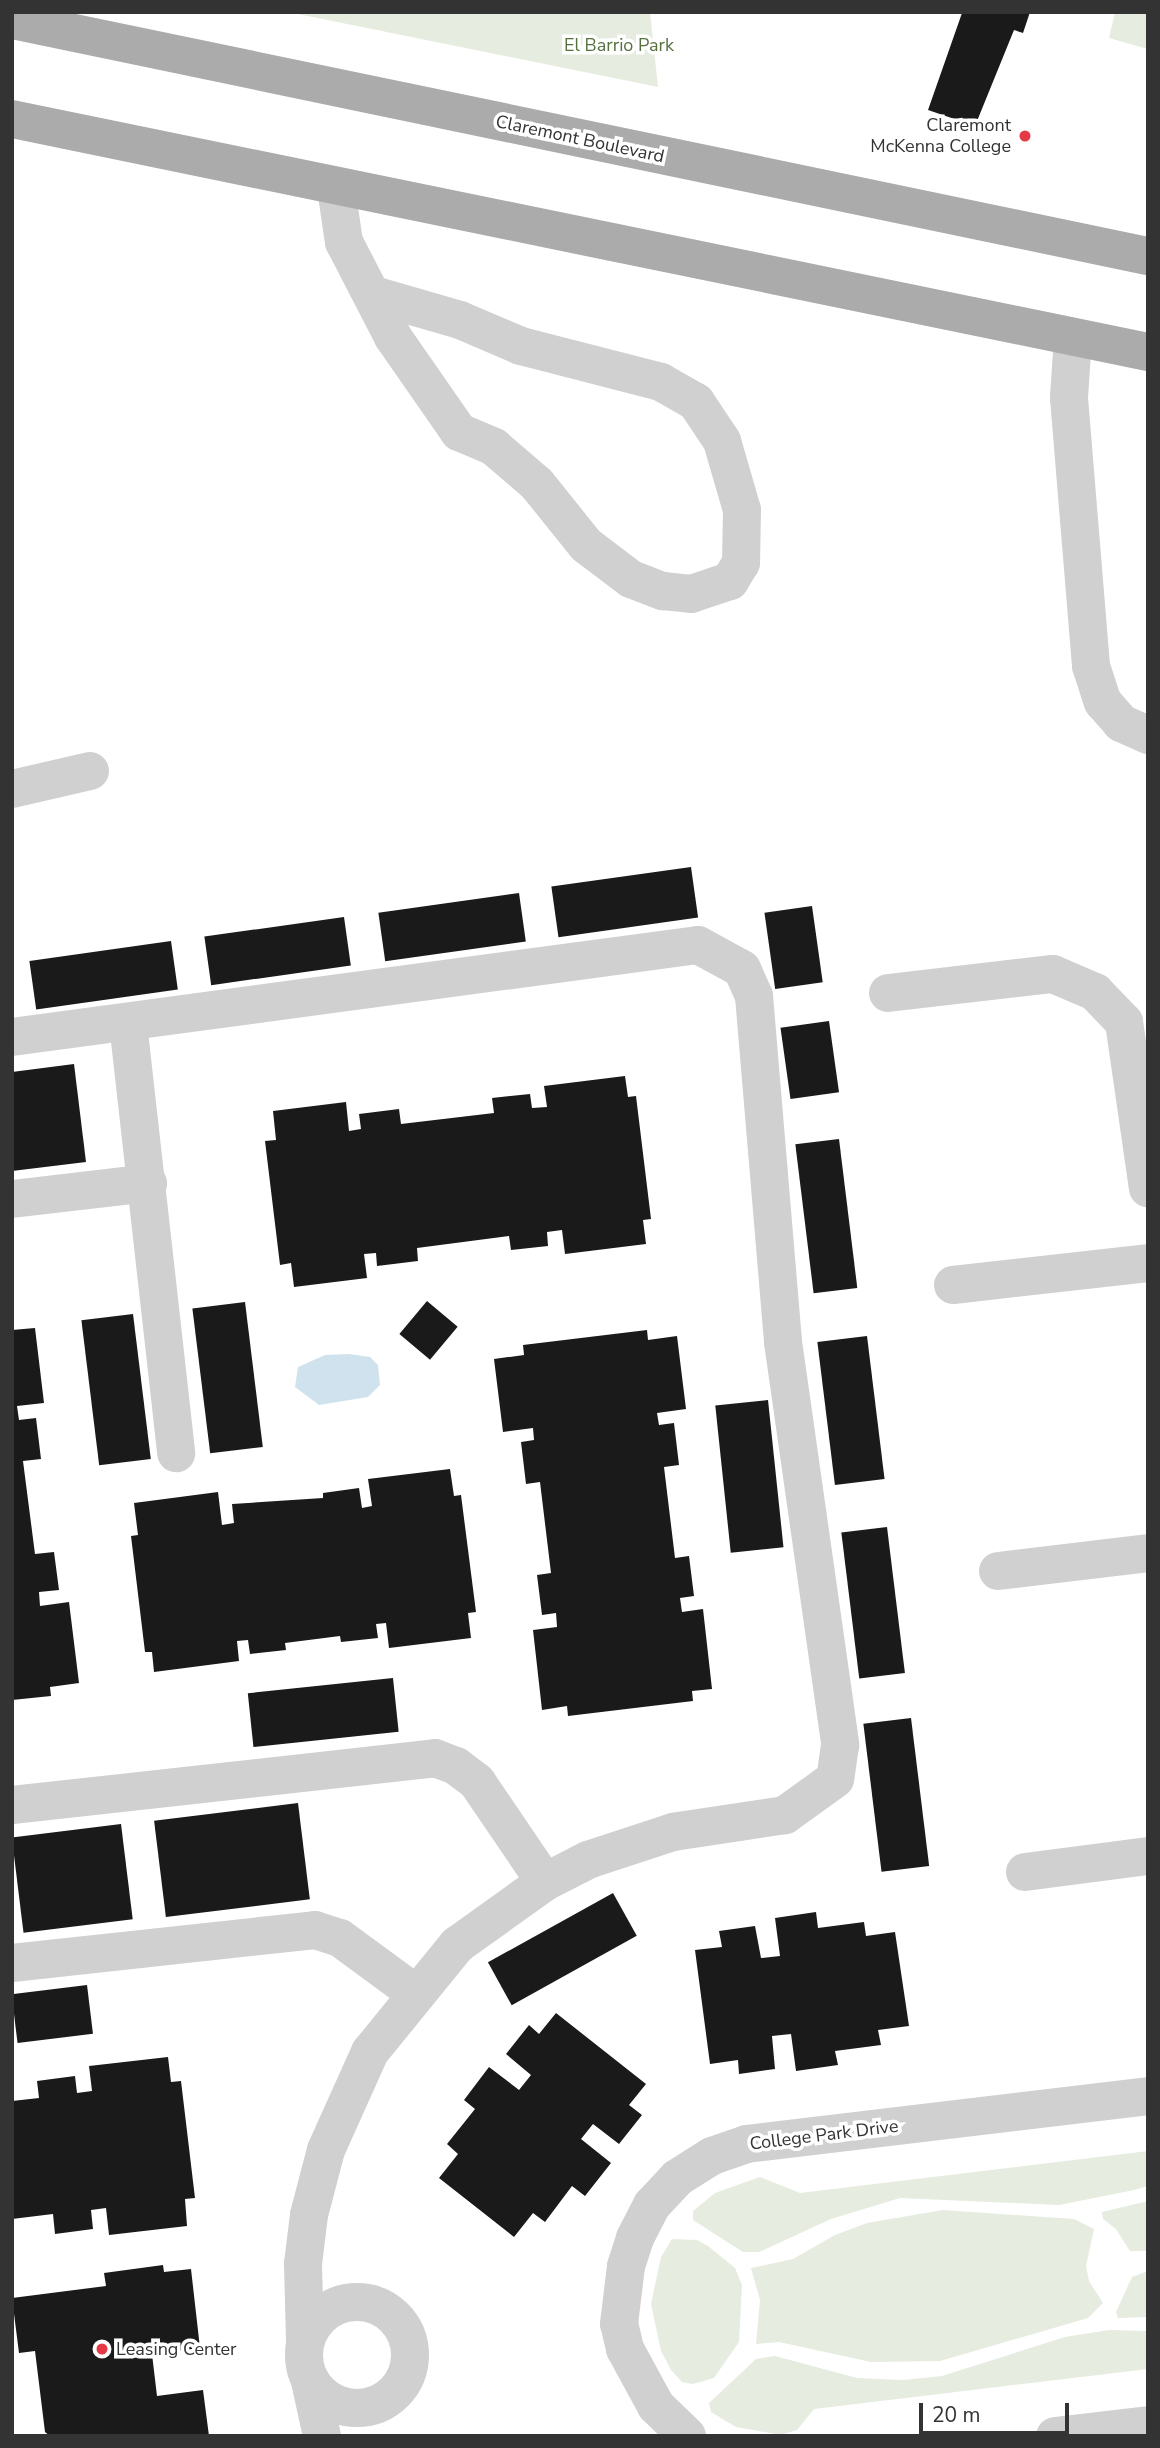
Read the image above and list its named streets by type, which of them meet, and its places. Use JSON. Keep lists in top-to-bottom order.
{
  "streets": {
    "main road": ["Claremont Boulevard"],
    "street": ["College Park Drive"]
  },
  "parks": ["El Barrio Park"],
  "places": ["Claremont McKenna College", "Leasing Center"],
  "scale_bar": "20 m"
}
